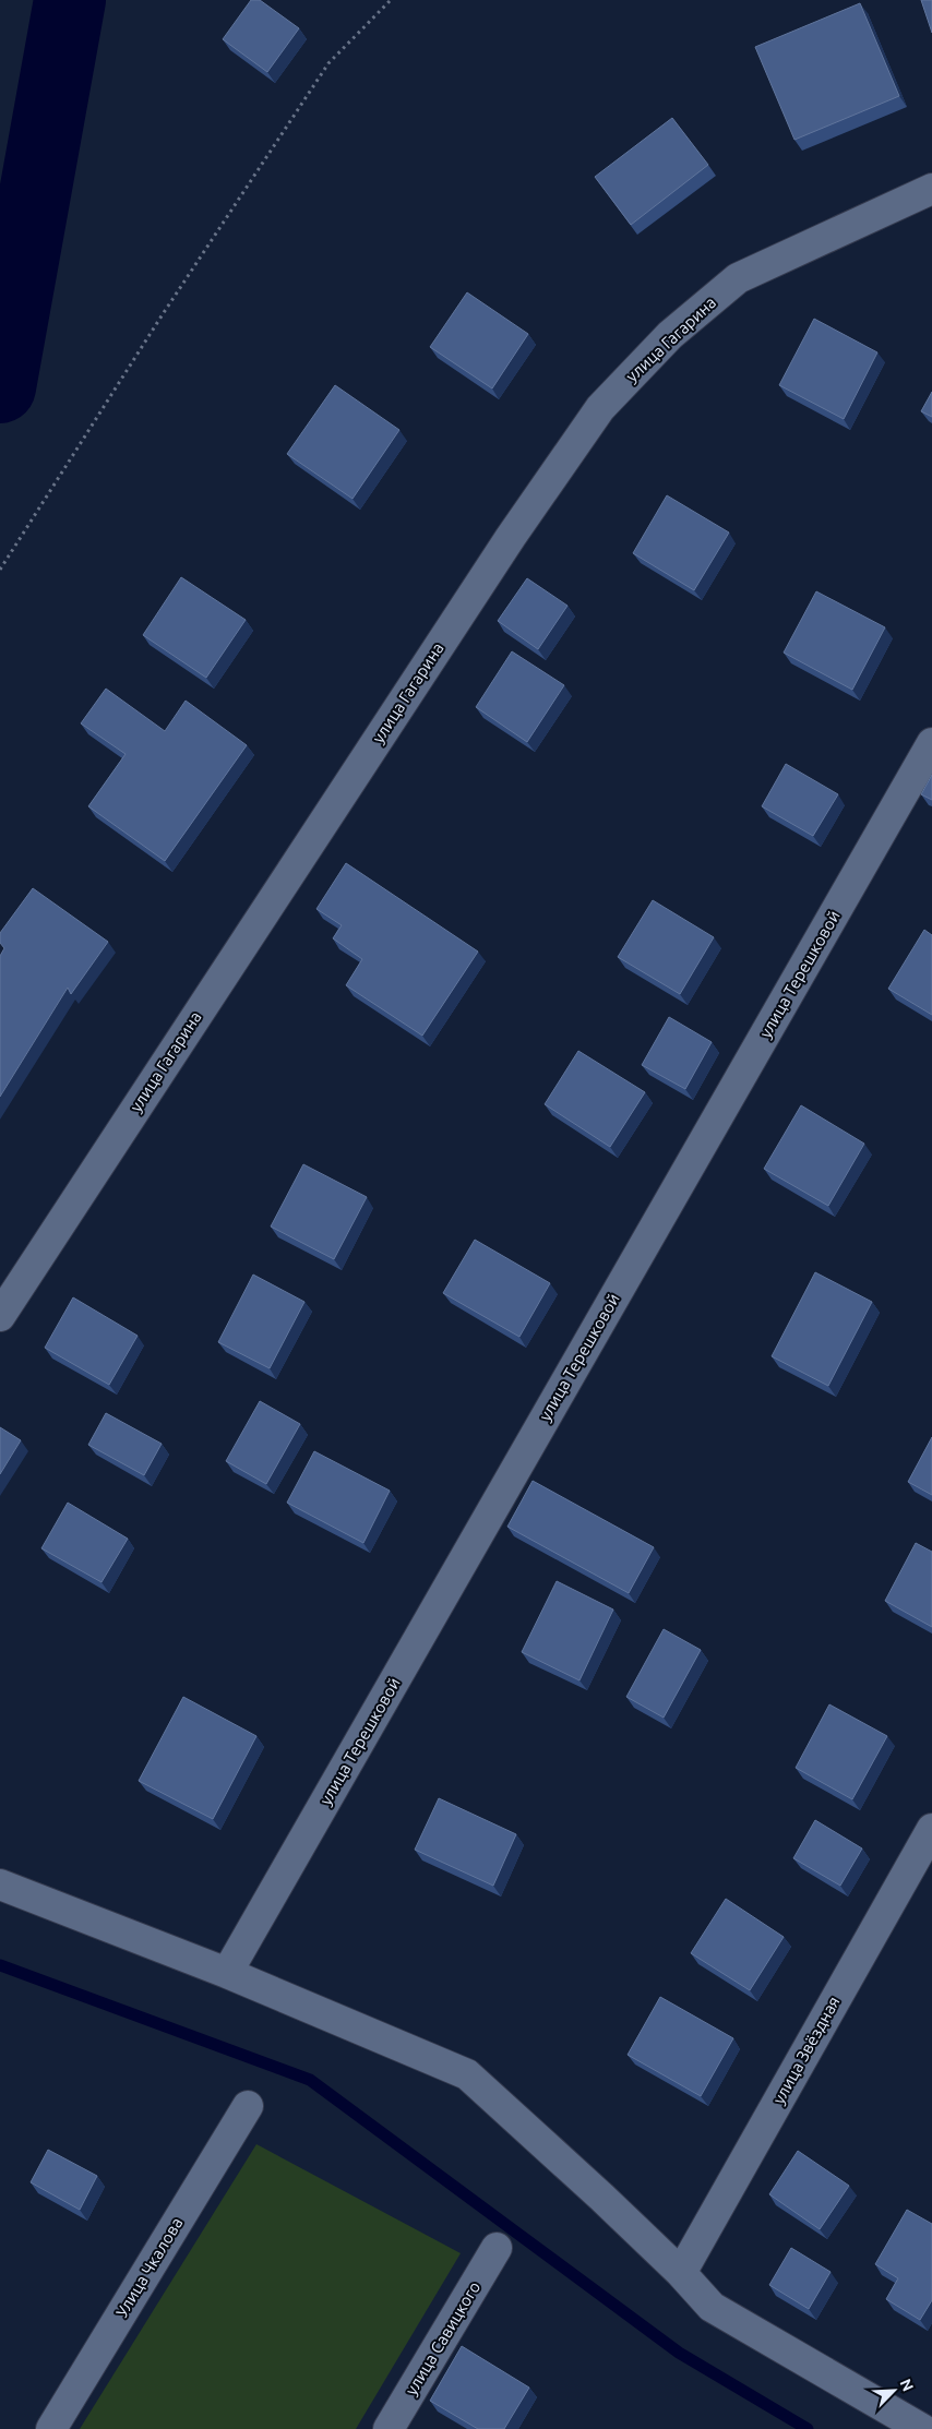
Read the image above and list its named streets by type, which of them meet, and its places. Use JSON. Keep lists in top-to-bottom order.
{
  "streets": {
    "street": [
      "улица Гагарина",
      "улица Терешковой",
      "улица Звёздная",
      "Улица Чкалова",
      "улица Савицкого"
    ]
  },
  "north": "top right"
}
